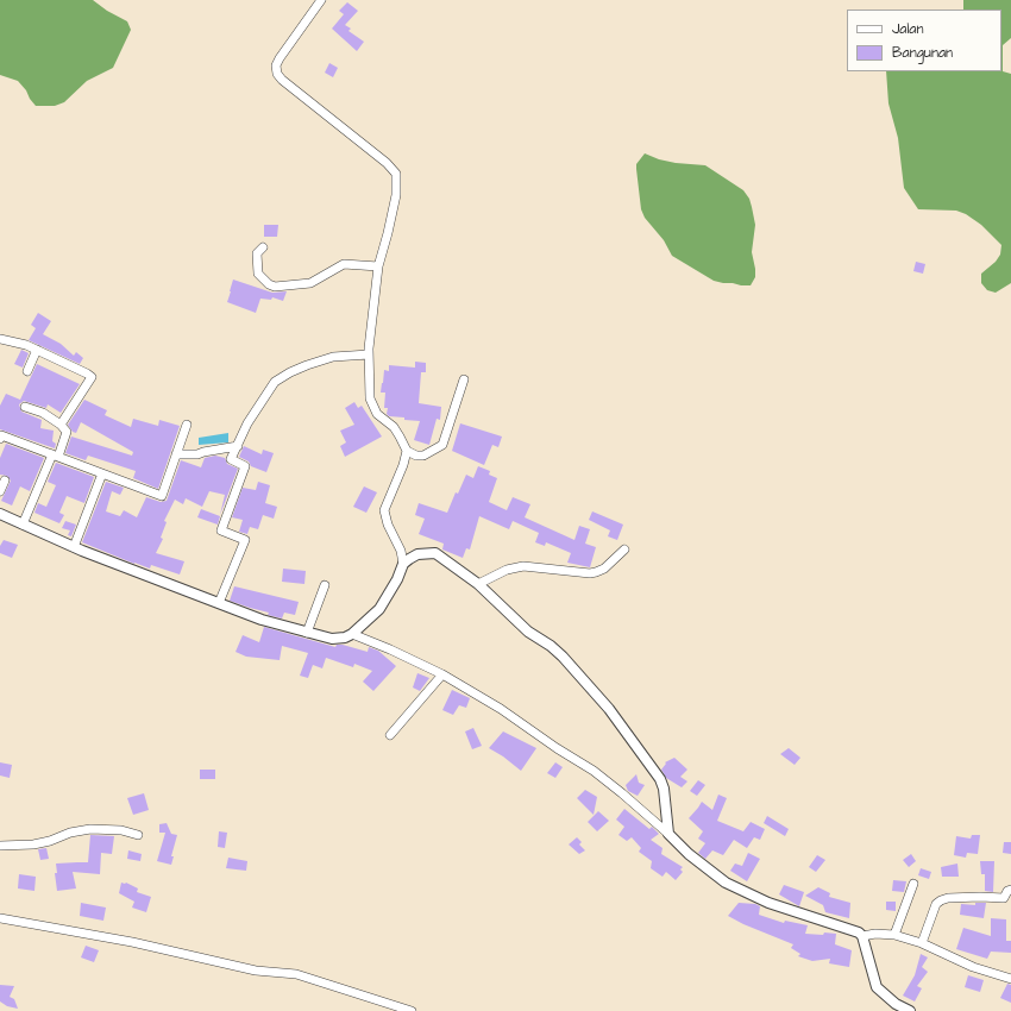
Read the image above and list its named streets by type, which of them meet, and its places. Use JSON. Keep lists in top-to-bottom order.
{
  "legend": ["Jalan", "Bangunan"]
}
